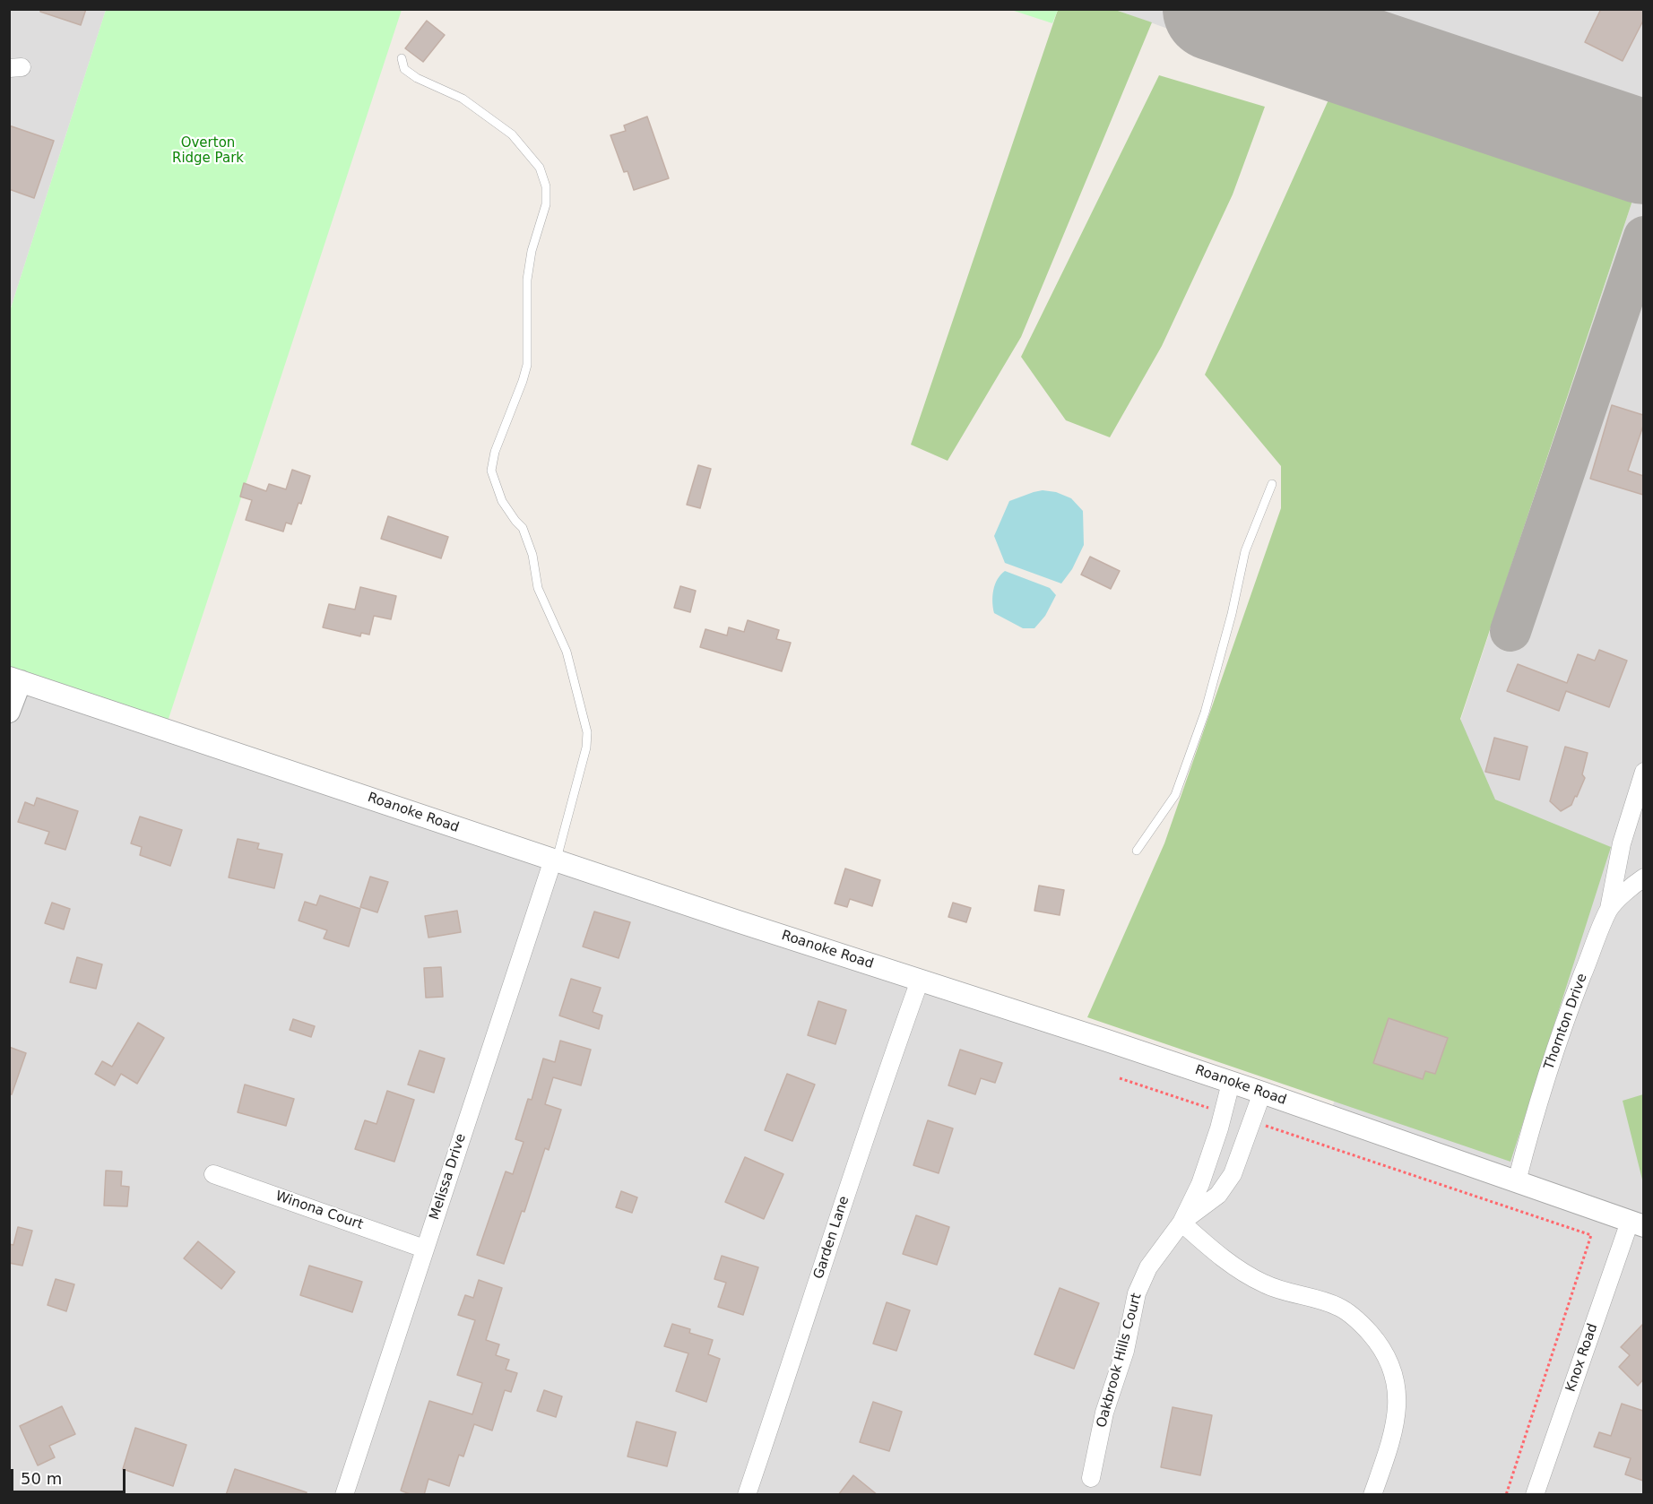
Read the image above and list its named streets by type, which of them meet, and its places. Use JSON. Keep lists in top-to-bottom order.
{
  "streets": {
    "street": [
      "Roanoke Road",
      "Thornton Drive",
      "Melissa Drive",
      "Winona Court",
      "Garden Lane",
      "Knox Road",
      "Oakbrook Hills Court"
    ]
  },
  "crossings": [
    ["Roanoke Road", "Thornton Drive"],
    ["Roanoke Road", "Melissa Drive"],
    ["Roanoke Road", "Garden Lane"],
    ["Roanoke Road", "Knox Road"],
    ["Roanoke Road", "Oakbrook Hills Court"],
    ["Melissa Drive", "Winona Court"]
  ],
  "parks": ["Overton Ridge Park"],
  "scale_bar": "50 m"
}
